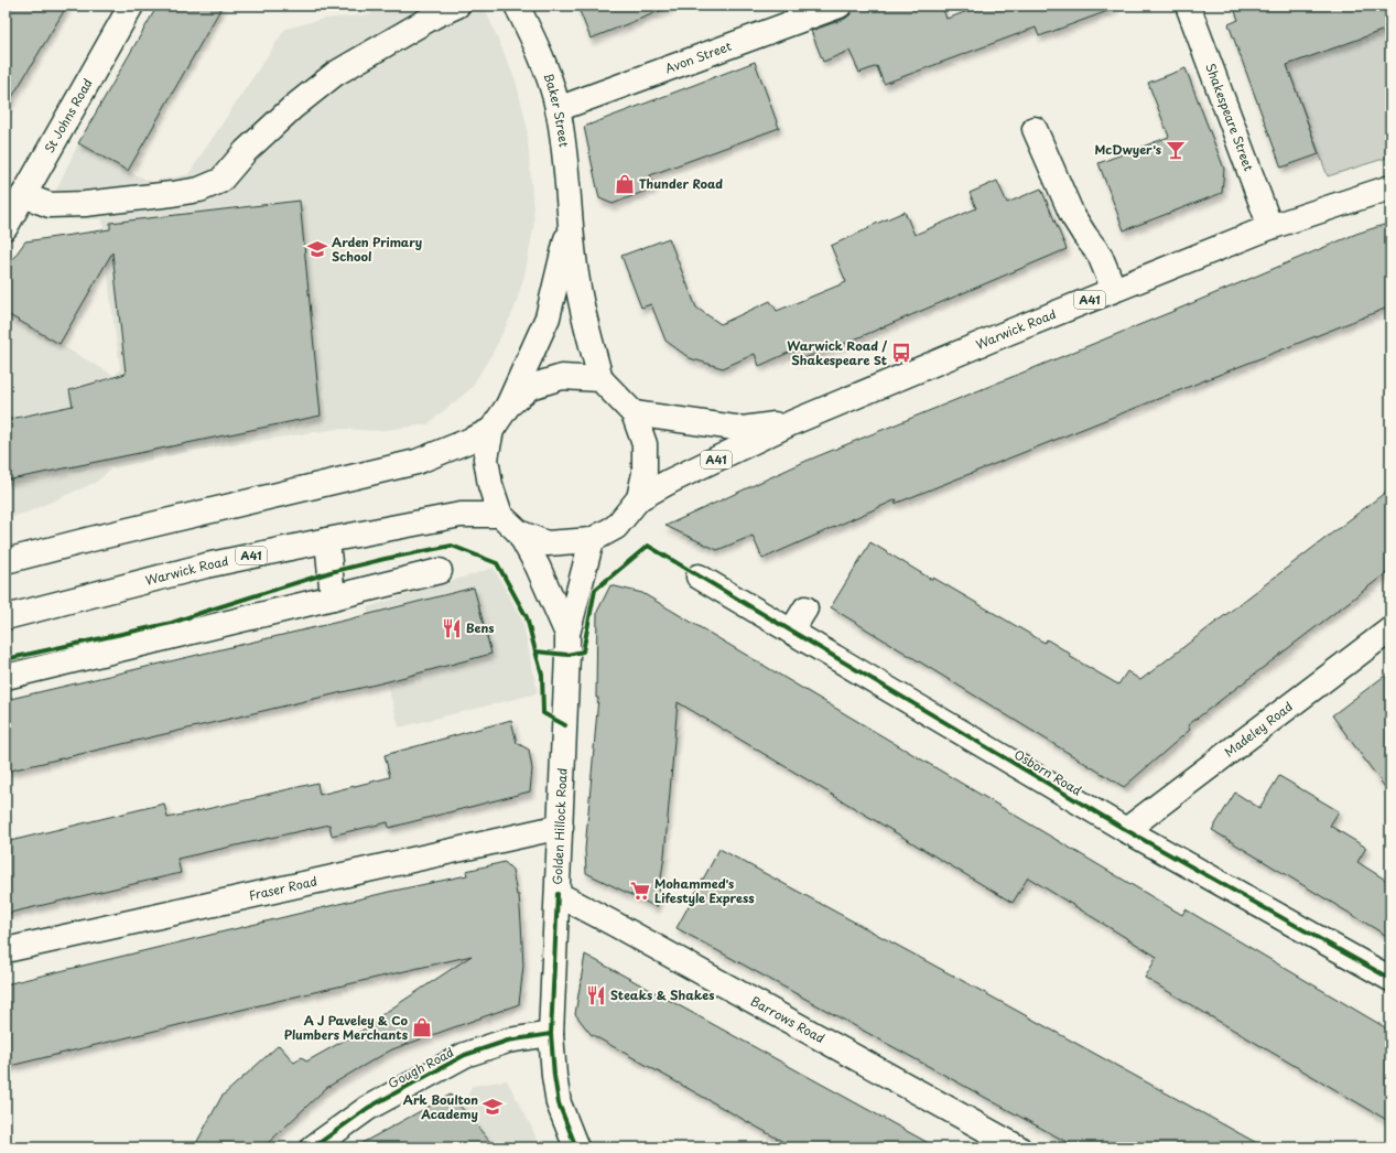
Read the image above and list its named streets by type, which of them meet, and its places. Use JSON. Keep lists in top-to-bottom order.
{
  "streets": {
    "main road": [
      "Avon Street",
      "Baker Street",
      "St Johns Road",
      "Shakespeare Street",
      "A41",
      "Warwick Road",
      "Madeley Road",
      "Osborn Road",
      "Golden Hillock Road",
      "Fraser Road",
      "Barrows Road",
      "Gough Road"
    ]
  },
  "crossings": [
    ["Avon Street", "Baker Street"],
    ["Shakespeare Street", "Warwick Road"],
    ["Madeley Road", "Osborn Road"],
    ["Golden Hillock Road", "Fraser Road"],
    ["Golden Hillock Road", "Barrows Road"],
    ["Golden Hillock Road", "Gough Road"]
  ],
  "places": {
    "bar": ["McDwyer's"],
    "shop": ["Thunder Road", "A J Paveley & Co Plumbers Merchants"],
    "school or university": ["Arden Primary School", "Ark Boulton Academy"],
    "bus stop": ["Warwick Road / Shakespeare St"],
    "restaurant": ["Bens", "Steaks & Shakes"],
    "supermarket": ["Mohammed's Lifestyle Express"]
  }
}
